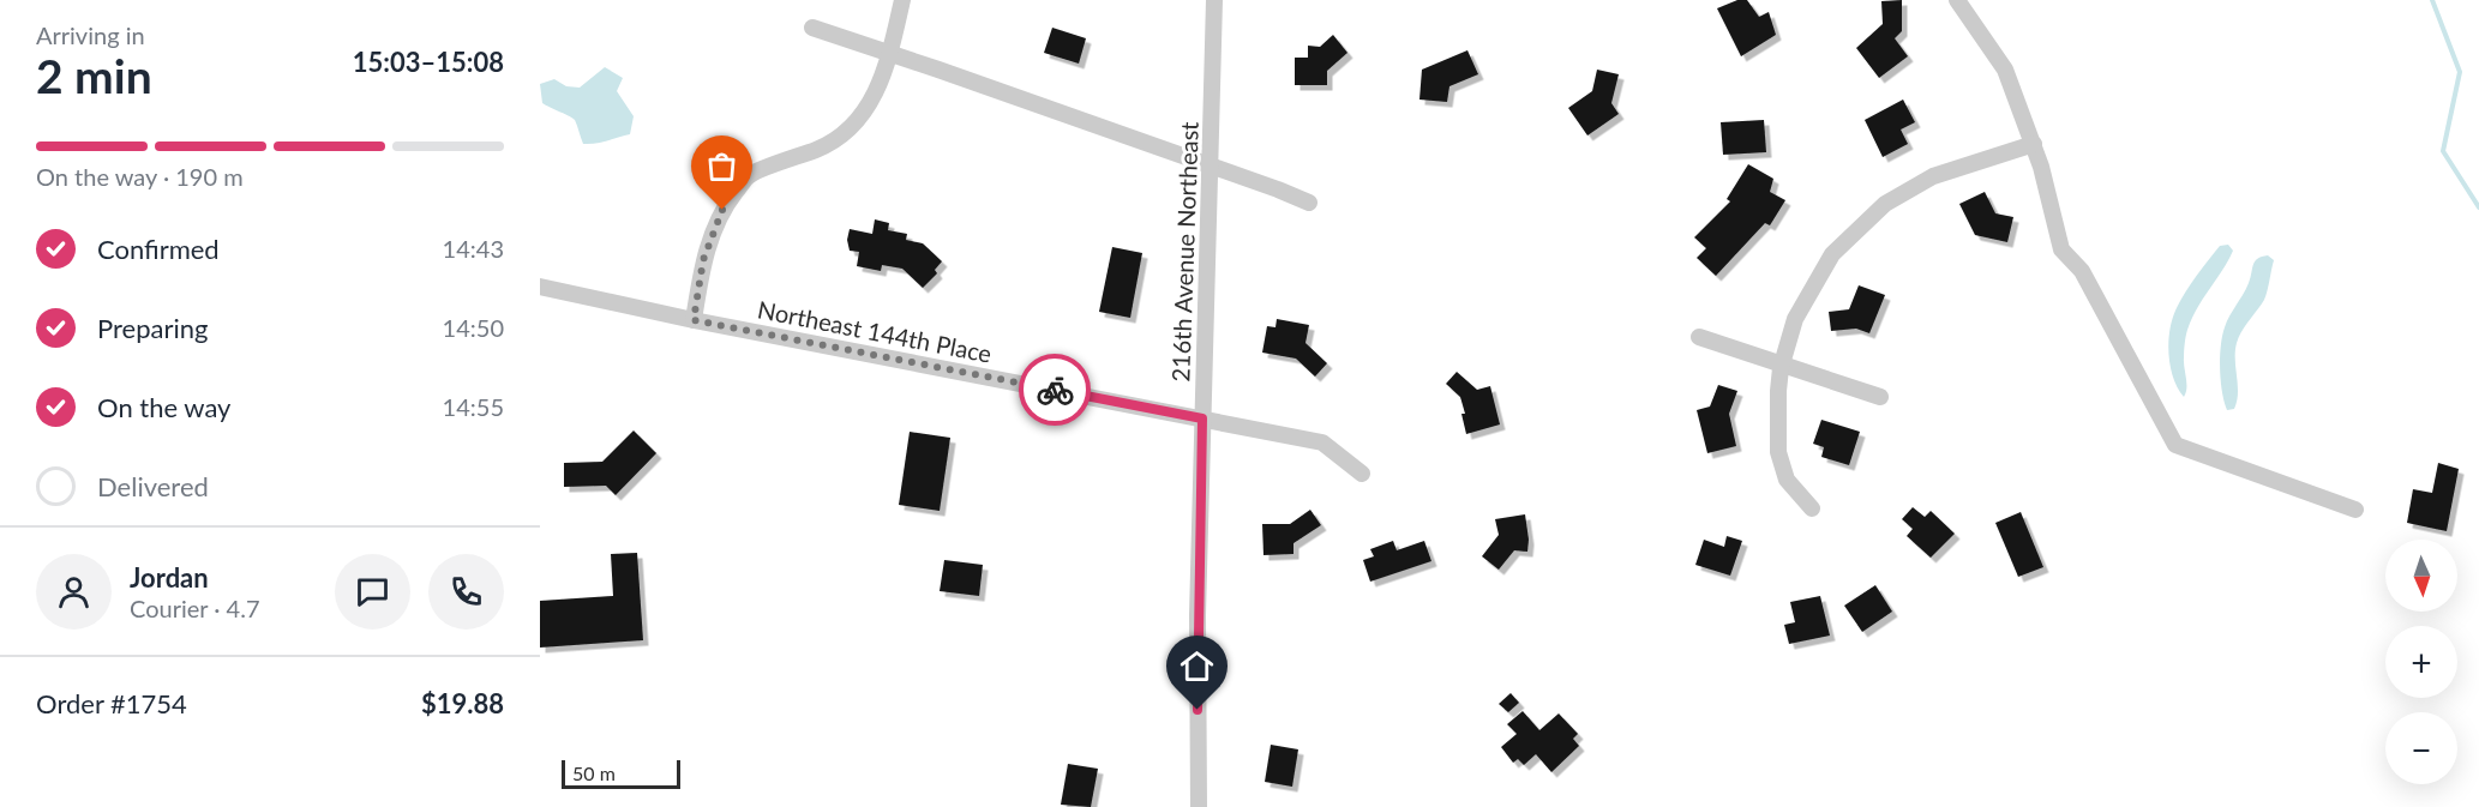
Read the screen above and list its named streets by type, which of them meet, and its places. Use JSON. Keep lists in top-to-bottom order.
{
  "streets": {
    "street": ["216th Avenue Northeast", "Northeast 144th Place"]
  },
  "crossings": [
    ["216th Avenue Northeast", "Northeast 144th Place"]
  ],
  "scale_bar": "50 m",
  "north": "bottom",
  "page": {
    "heading": ["2 min", "Arriving in", "15:03–15:08"],
    "panel": [
      "Jordan",
      "Courier · 4.7",
      "Order #1754",
      "$19.88"
    ],
    "bar": "On the way · 190 m",
    "list": [
      ["Confirmed", "14:43"],
      ["Preparing", "14:50"],
      ["On the way", "14:55"],
      "Delivered"
    ],
    "map_buttons": ["+", "−"],
    "scale": "50 m"
  }
}
